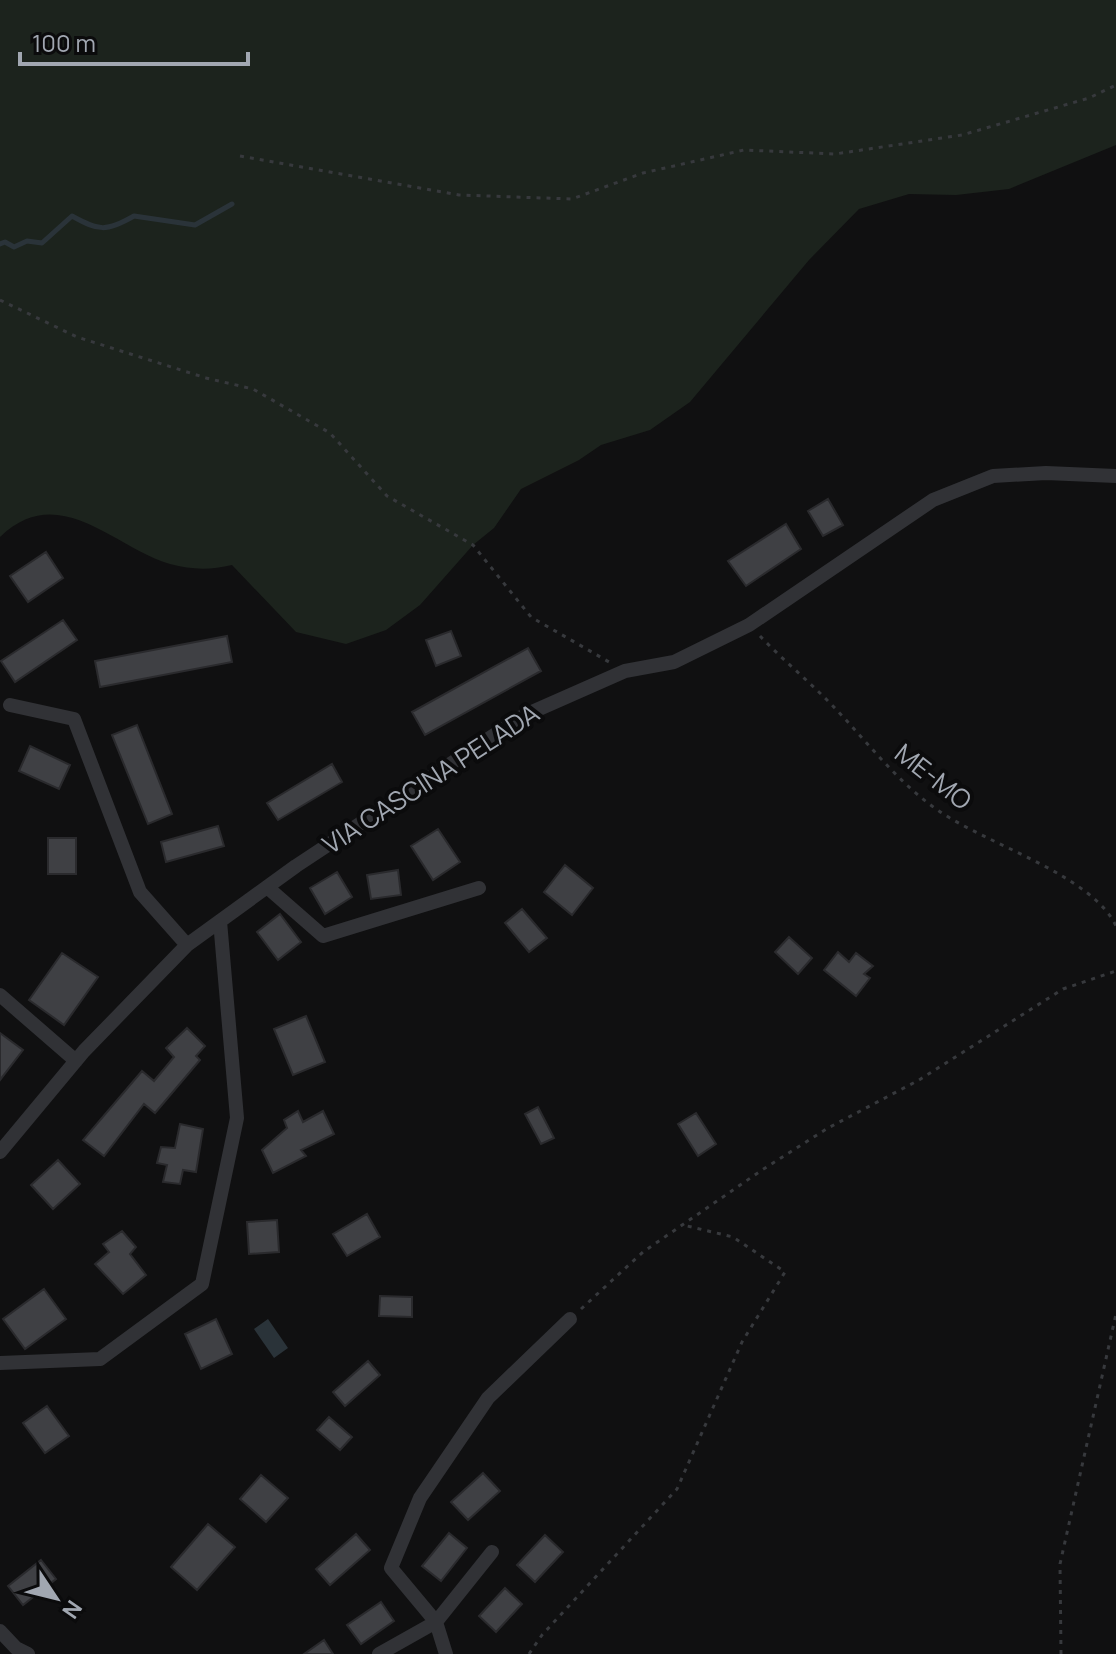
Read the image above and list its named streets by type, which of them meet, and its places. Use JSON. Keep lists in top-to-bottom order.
{
  "streets": {
    "street": ["VIA CASCINA PELADA"],
    "path": ["ME-MO"]
  },
  "crossings": [
    ["ME-MO", "VIA CASCINA PELADA"]
  ],
  "scale_bar": "100 m",
  "north": "bottom right"
}
